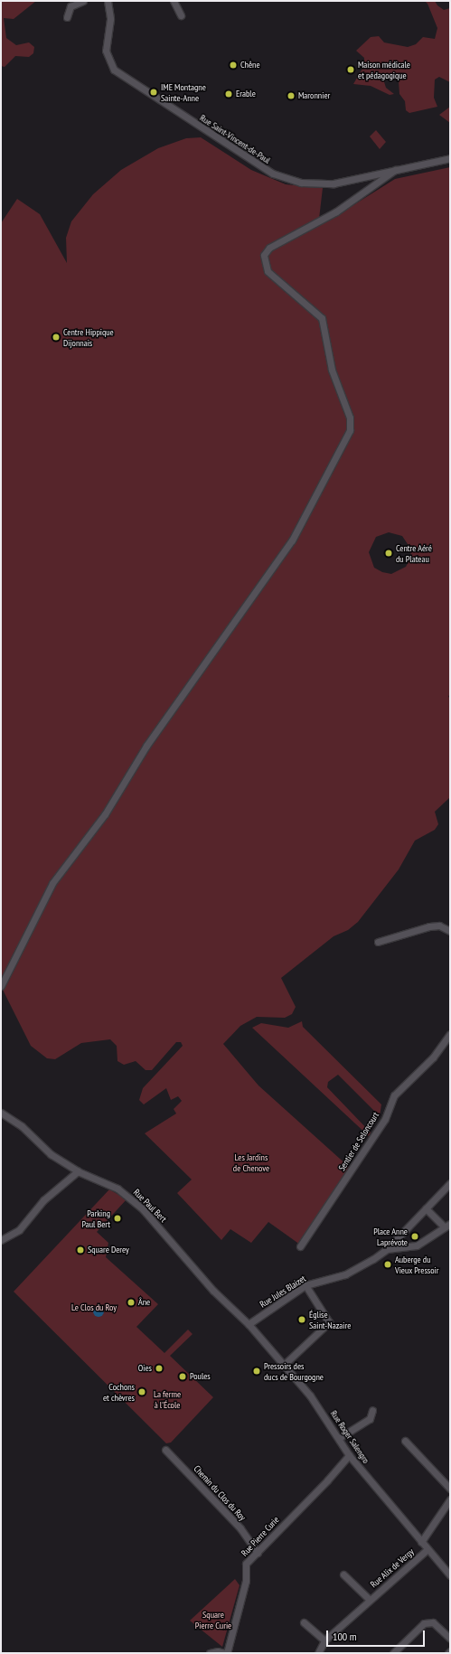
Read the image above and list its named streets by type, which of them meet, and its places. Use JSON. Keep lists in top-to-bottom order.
{
  "streets": {
    "street": [
      "Rue Saint-Vincent-de-Paul",
      "Sentier de Seloncourt",
      "Rue Paul Bert",
      "Rue Jules Blaizet",
      "Rue Roger Salengro",
      "Chemin du Clos du Roy",
      "Rue Pierre Curie",
      "Rue Alix de Vergy"
    ]
  },
  "crossings": [
    ["Rue Paul Bert", "Rue Jules Blaizet"],
    ["Rue Paul Bert", "Rue Roger Salengro"],
    ["Rue Jules Blaizet", "Rue Roger Salengro"],
    ["Rue Roger Salengro", "Rue Pierre Curie"],
    ["Rue Roger Salengro", "Rue Alix de Vergy"],
    ["Chemin du Clos du Roy", "Rue Pierre Curie"]
  ],
  "parks": [
    "Les Jardins de Chenove",
    "Le Clos du Roy",
    "La ferme à l'École",
    "Square Pierre Curie"
  ],
  "places": [
    "Chêne",
    "Maison médicale et pédagogique",
    "IME Montagne Sainte-Anne",
    "Erable",
    "Maronnier",
    "Centre Hippique Dijonnais",
    "Centre Aéré du Plateau",
    "Parking Paul Bert",
    "Place Anne Laprévote",
    "Square Derey",
    "Auberge du Vieux Pressoir",
    "Âne",
    "Église Saint-Nazaire",
    "Oies",
    "Pressoirs des ducs de Bourgogne",
    "Poules",
    "Cochons et chèvres"
  ],
  "scale_bar": "100 m"
}
